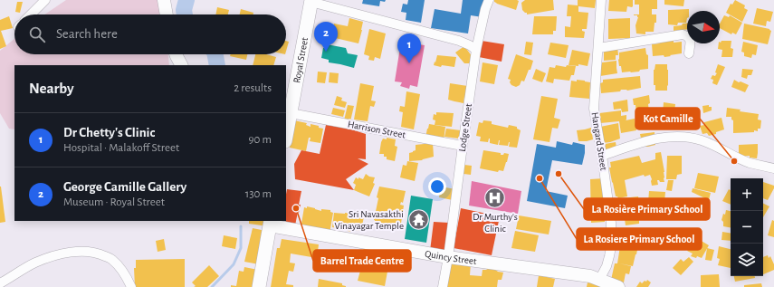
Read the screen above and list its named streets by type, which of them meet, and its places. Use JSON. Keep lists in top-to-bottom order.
{
  "streets": {
    "main road": ["Royal Street", "Quincy Street"],
    "street": ["Lodge Street", "Harrison Street", "Hangard Street"]
  },
  "crossings": [
    ["Royal Street", "Harrison Street"],
    ["Lodge Street", "Harrison Street"],
    ["Lodge Street", "Quincy Street"],
    ["Hangard Street", "Quincy Street"]
  ],
  "places": {
    "other": [
      "Kot Camille",
      "La Rosière Primary School",
      "La Rosiere Primary School",
      "Barrel Trade Centre"
    ],
    "hospital": ["Dr Murthy's Clinic"],
    "temple": ["Sri Navasakthi Vinayagar Temple"]
  },
  "north": "right",
  "page": {
    "search": "Search here",
    "pins": ["2", "1"],
    "heading": ["Nearby", "2 results"],
    "list": [
      {
        "mark": "1",
        "name": "Dr Chetty's Clinic",
        "note": "Hospital · Malakoff Street",
        "value": "90 m"
      },
      {
        "mark": "2",
        "name": "George Camille Gallery",
        "note": "Museum · Royal Street",
        "value": "130 m"
      }
    ],
    "map_buttons": ["+", "−"]
  }
}
